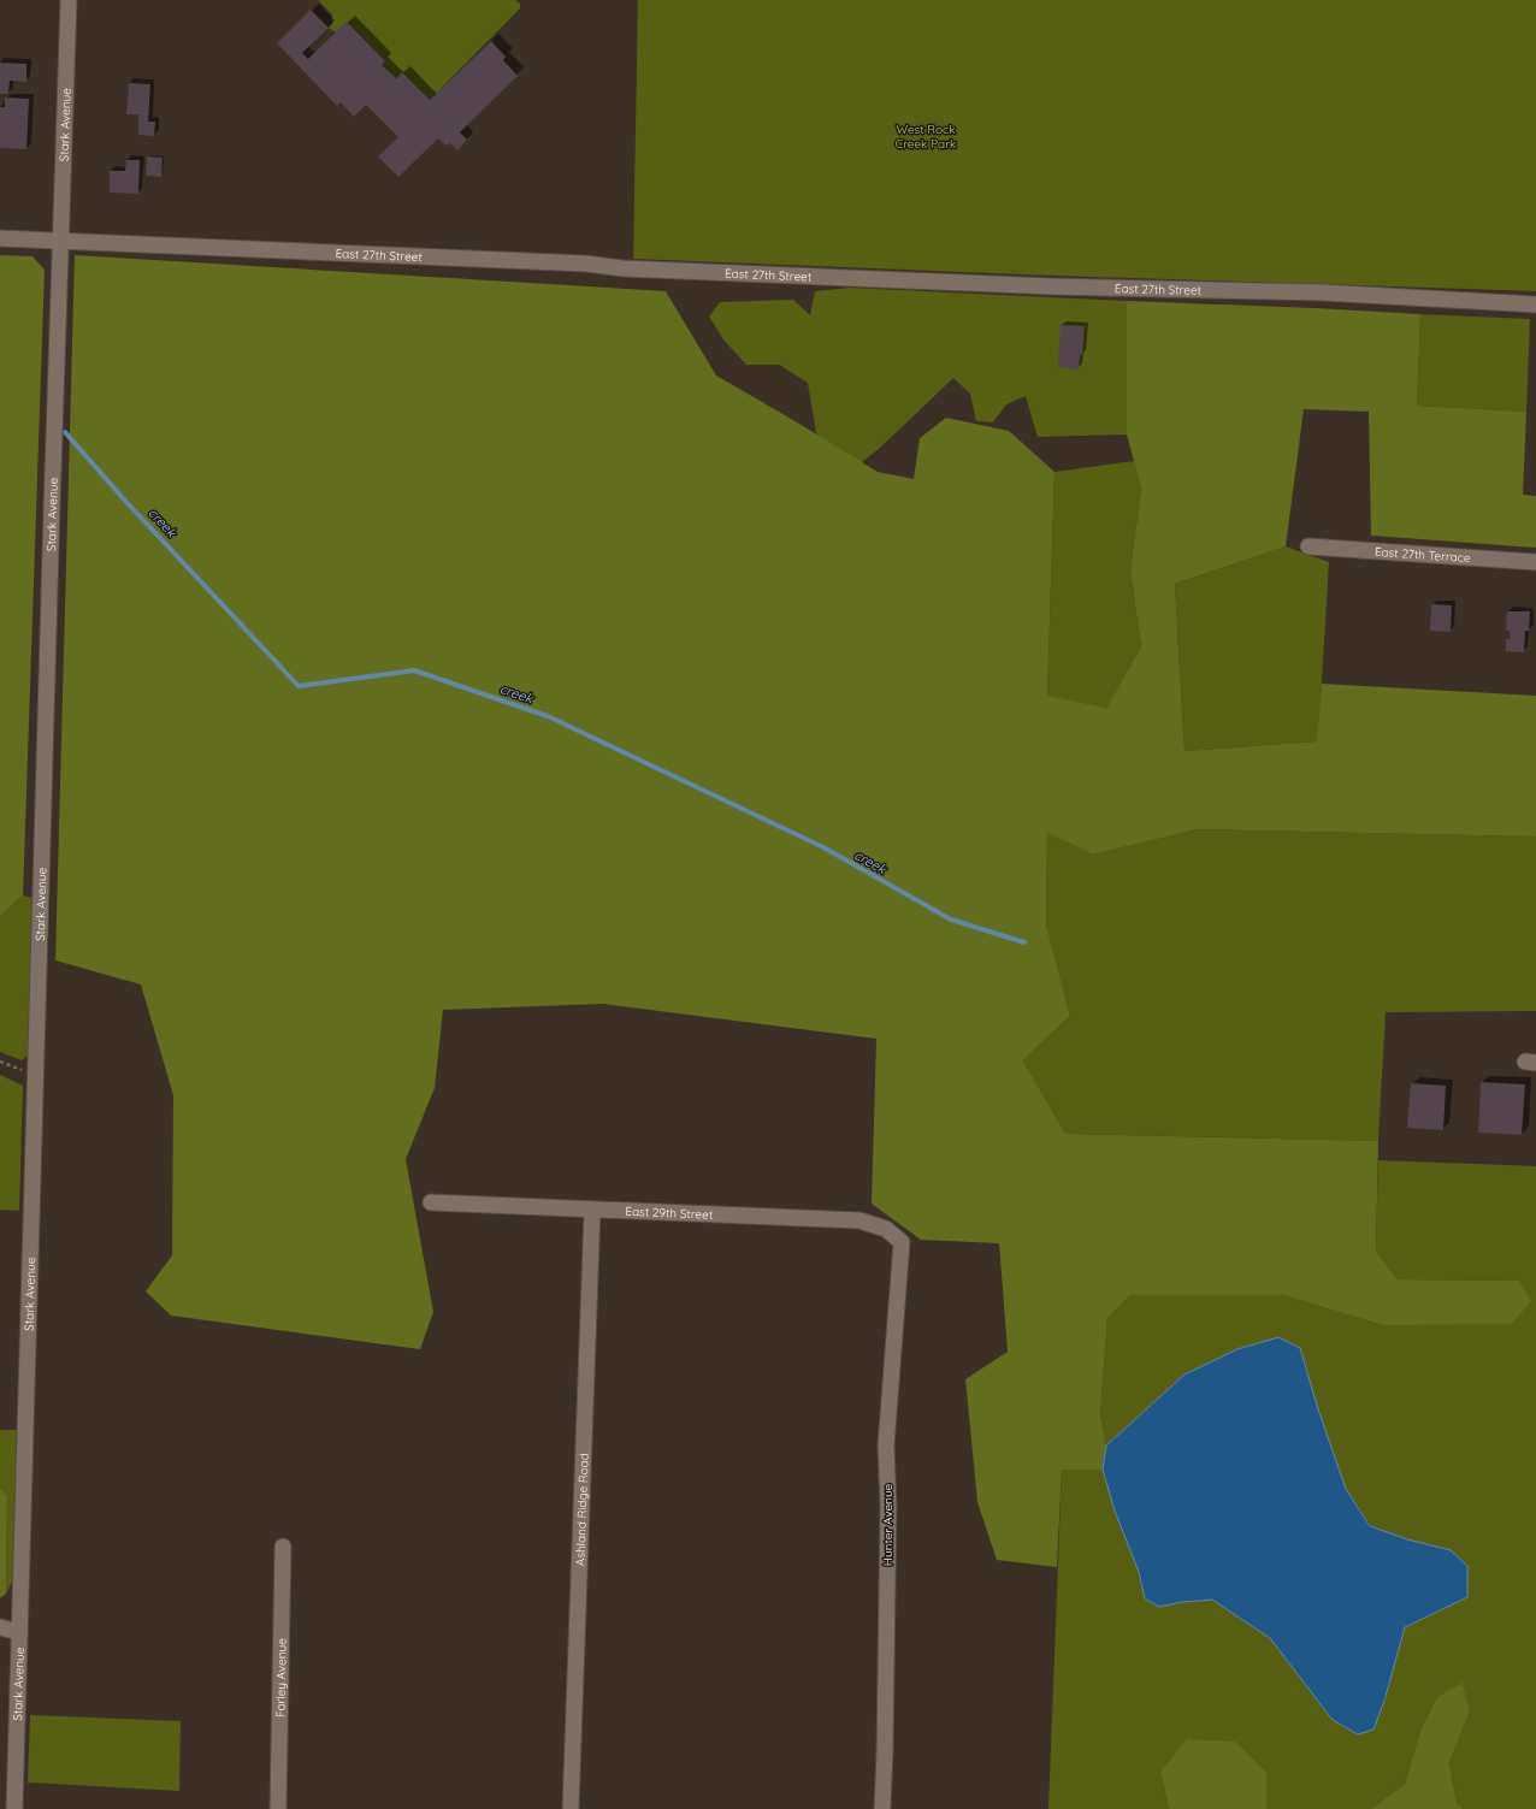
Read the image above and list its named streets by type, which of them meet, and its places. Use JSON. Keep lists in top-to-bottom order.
{
  "streets": {
    "street": [
      "Stark Avenue",
      "East 27th Street",
      "East 27th Terrace",
      "East 29th Street",
      "Ashland Ridge Road",
      "Hunter Avenue",
      "Farley Avenue"
    ]
  },
  "crossings": [
    ["Stark Avenue", "East 27th Street"],
    ["East 29th Street", "Ashland Ridge Road"],
    ["East 29th Street", "Hunter Avenue"]
  ],
  "water": ["creek"],
  "parks": ["West Rock Creek Park"]
}
